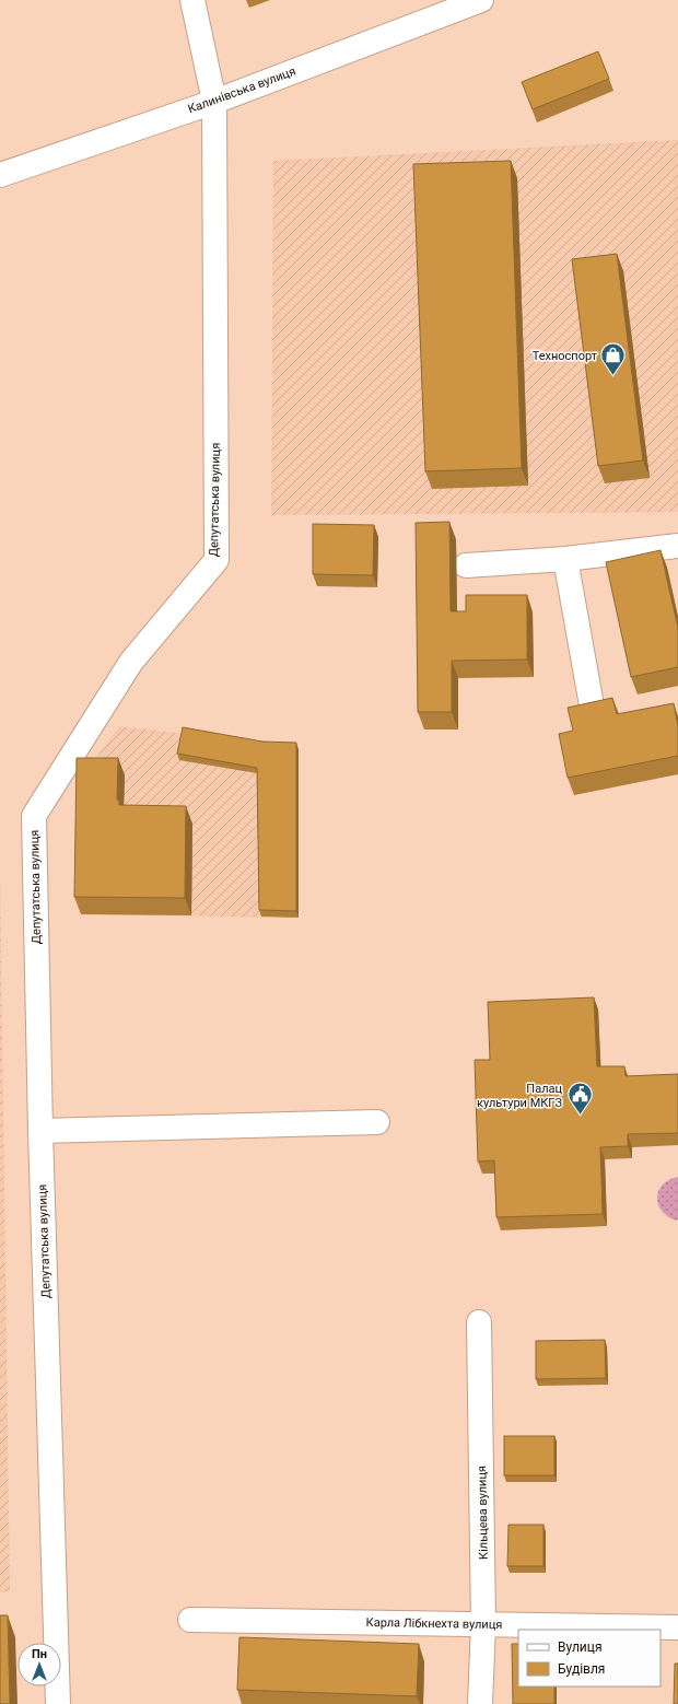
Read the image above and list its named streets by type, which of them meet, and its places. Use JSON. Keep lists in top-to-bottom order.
{
  "streets": {
    "street": [
      "Калинівська вулиця",
      "Депутатська вулиця",
      "Кільцева вулиця",
      "Карла Лібкнехта вулиця"
    ]
  },
  "crossings": [
    ["Калинівська вулиця", "Депутатська вулиця"],
    ["Кільцева вулиця", "Карла Лібкнехта вулиця"]
  ],
  "places": {
    "shop": ["Техноспорт"],
    "public building": ["Палац культури МКГЗ"]
  },
  "legend": ["Вулиця", "Будівля"],
  "north": "top"
}
